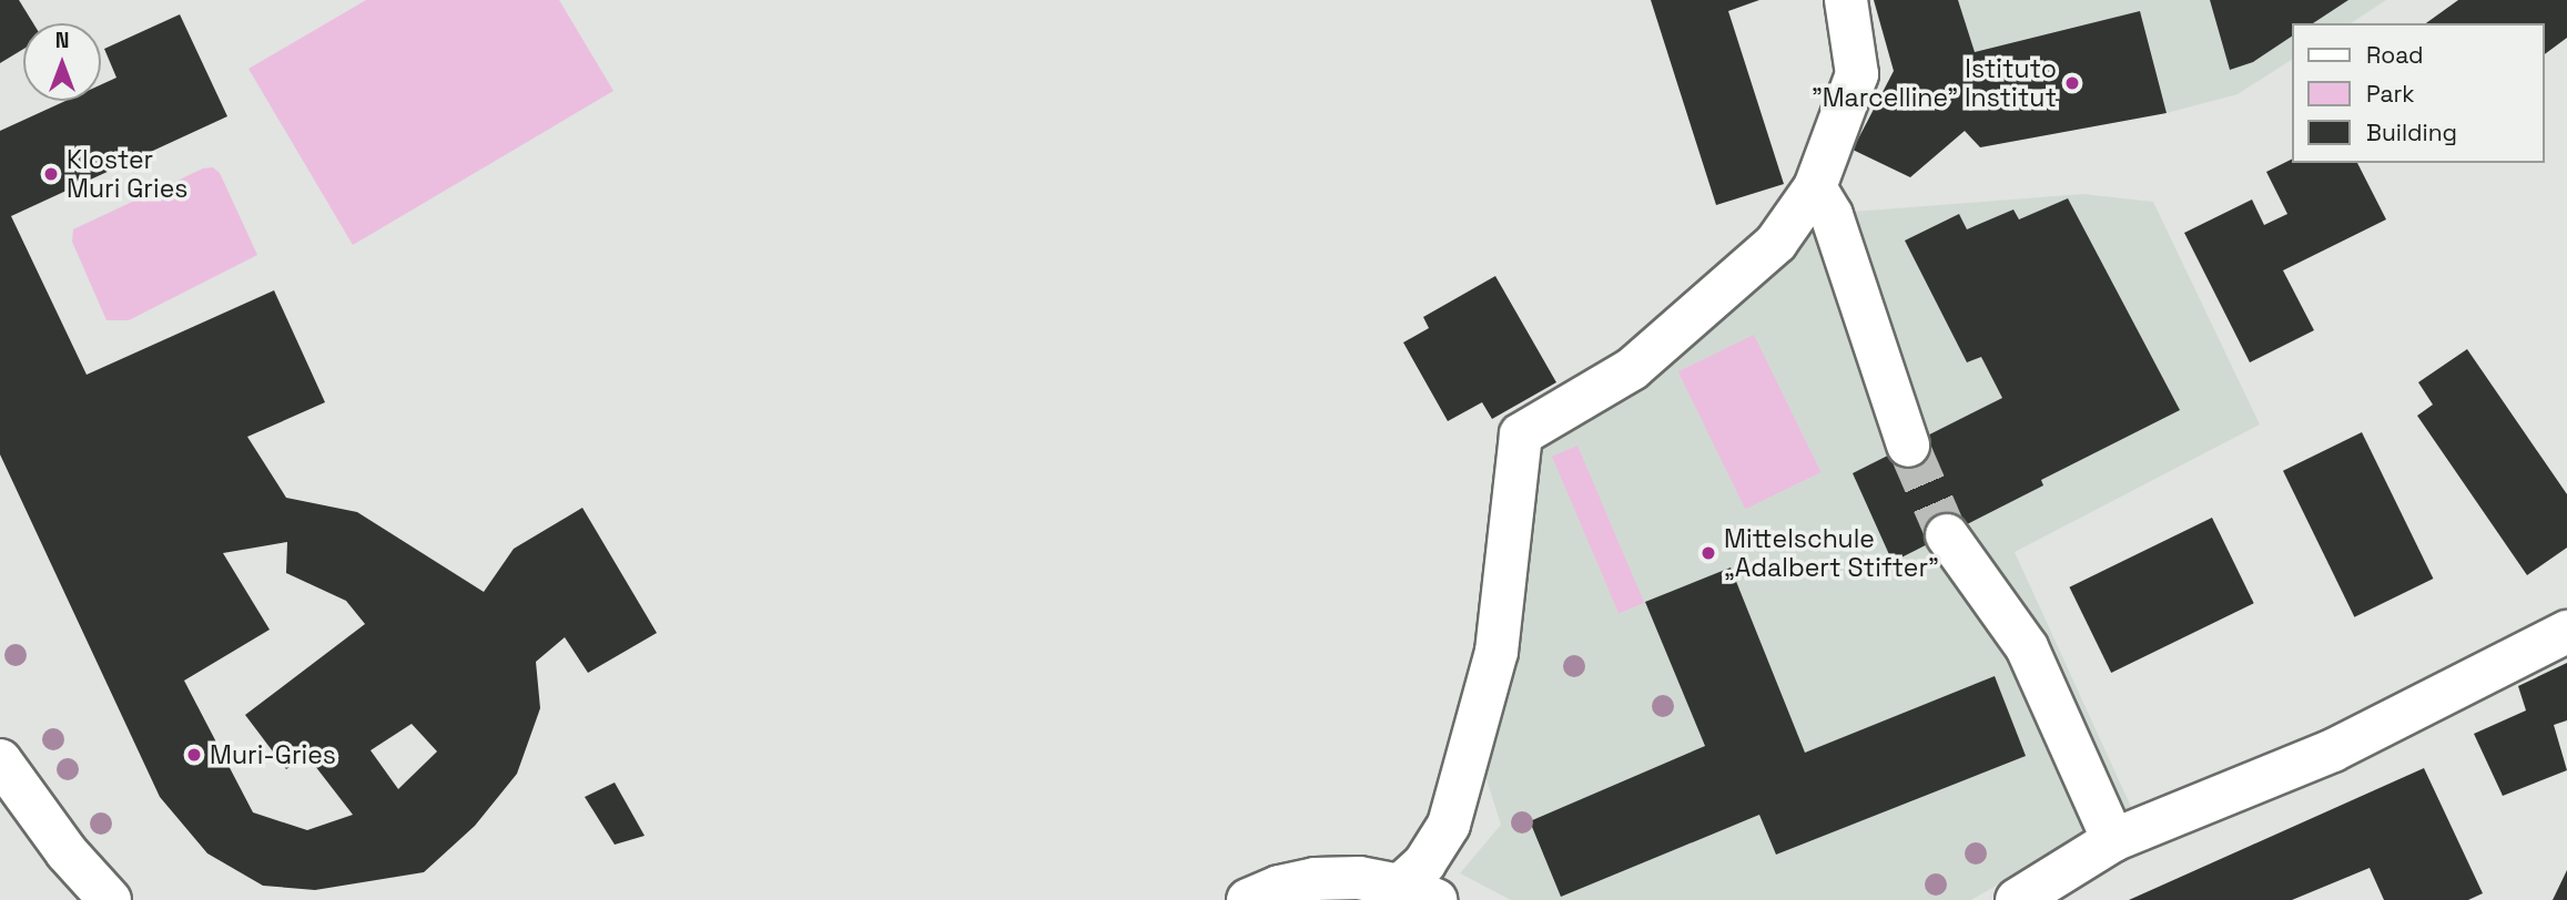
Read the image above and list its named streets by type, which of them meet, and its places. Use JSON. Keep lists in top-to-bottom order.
{
  "places": [
    "Istituto \"Marcelline\" Institut",
    "Kloster Muri Gries",
    "Mittelschule „Adalbert Stifter”",
    "Muri-Gries"
  ],
  "legend": ["Road", "Park", "Building"],
  "north": "top"
}
